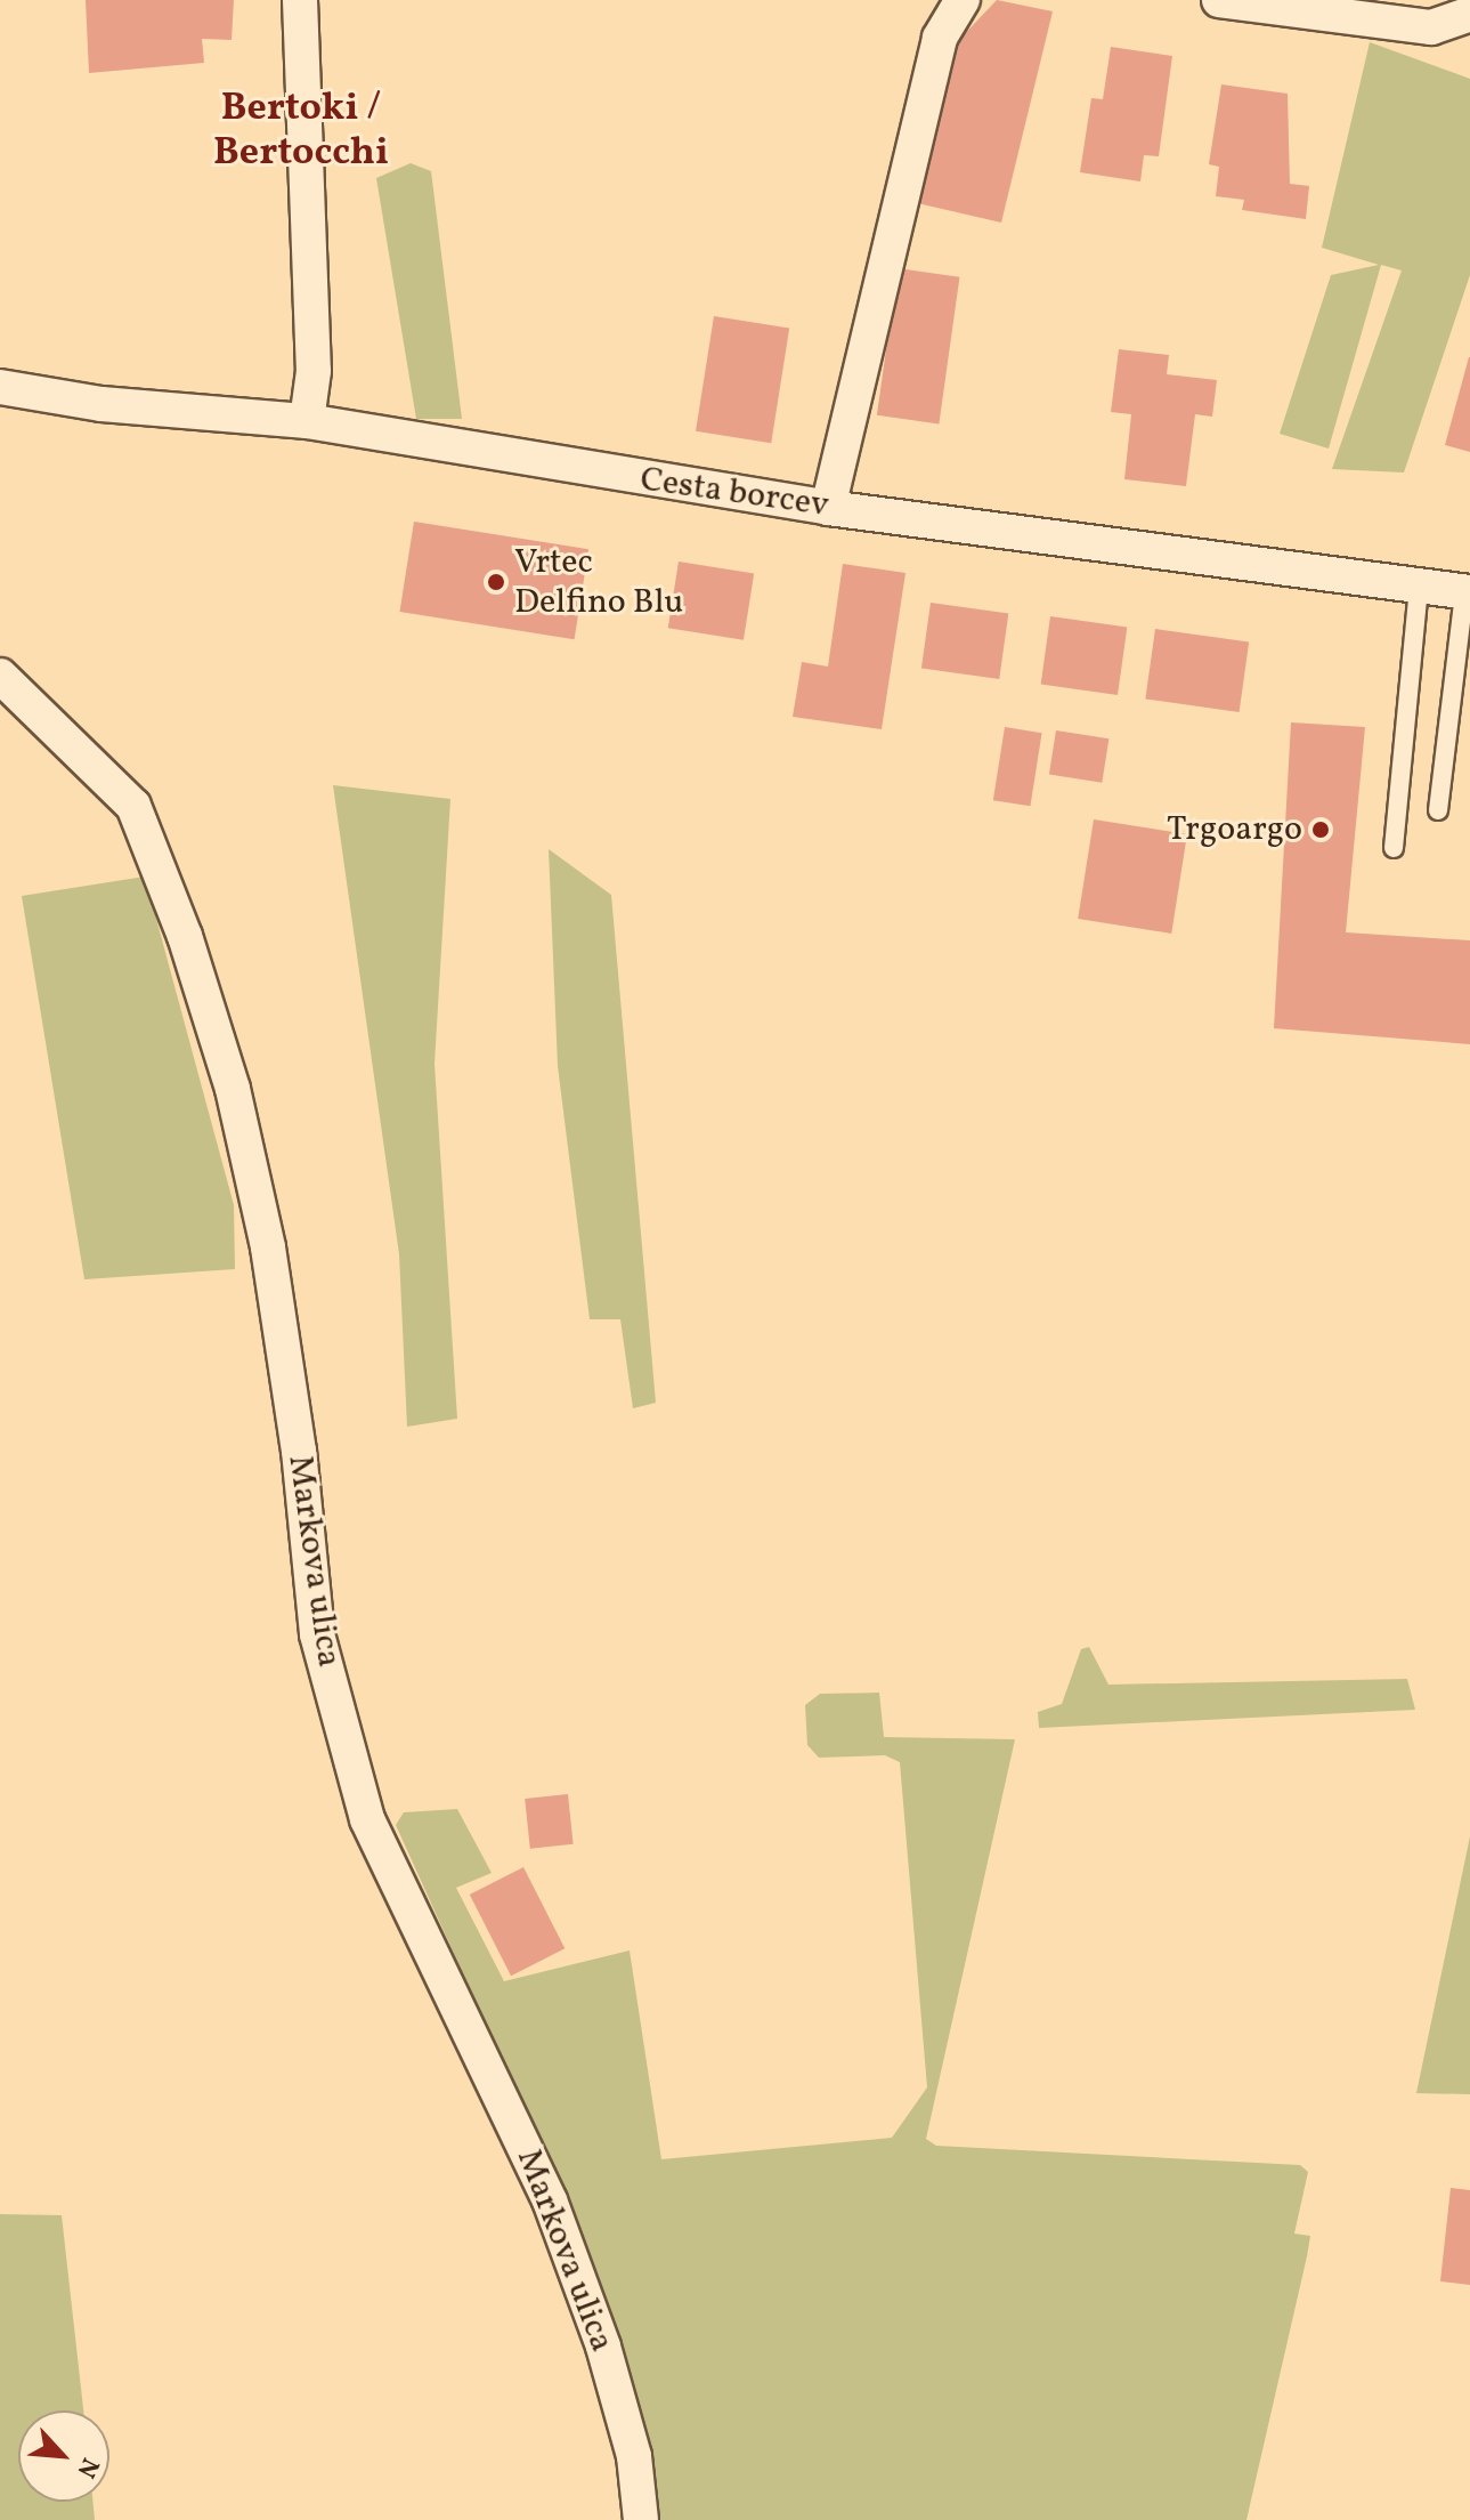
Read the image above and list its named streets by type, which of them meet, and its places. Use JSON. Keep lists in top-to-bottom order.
{
  "streets": {
    "street": ["Cesta borcev", "Markova ulica"]
  },
  "districts": ["Bertoki / Bertocchi"],
  "places": ["Vrtec Delfino Blu", "Trgoargo"],
  "north": "bottom right"
}
